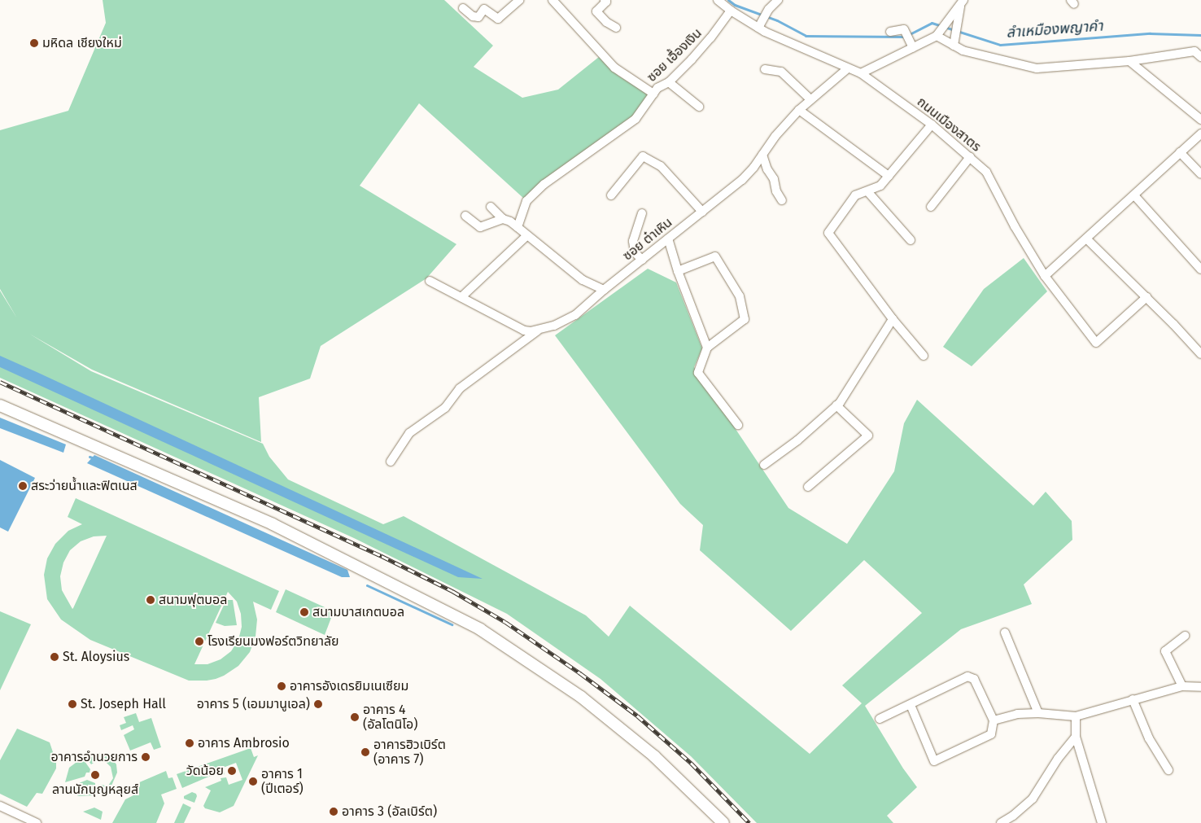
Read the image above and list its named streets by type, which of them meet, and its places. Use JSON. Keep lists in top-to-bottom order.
{
  "streets": {
    "street": ["ซอย เอื้องเงิน", "ถนนเมืองสาตร", "ซอย ต๋าเหิน"]
  },
  "crossings": [
    ["ซอย เอื้องเงิน", "ถนนเมืองสาตร"],
    ["ถนนเมืองสาตร", "ซอย ต๋าเหิน"]
  ],
  "water": ["ลำเหมืองพญาคำ"],
  "places": [
    "มหิดล เชียงใหม่",
    "สระว่ายน้ำและฟิตเนส",
    "สนามฟุตบอล",
    "สนามบาสเกตบอล",
    "โรงเรียนมงฟอร์ตวิทยาลัย",
    "St. Aloysius",
    "อาคารอังเดรยิมเนเซียม",
    "St. Joseph Hall",
    "อาคาร 5 (เอมมานูเอล)",
    "อาคาร 4 (อัลโตนิโอ)",
    "อาคาร Ambrosio",
    "อาคารฮิวเบิร์ต (อาคาร 7)",
    "อาคารอำนวยการ",
    "วัดน้อย",
    "ลานนักบุญหลุยส์",
    "อาคาร 1 (ปีเตอร์)",
    "อาคาร 3 (อัลเบิร์ต)"
  ]
}
